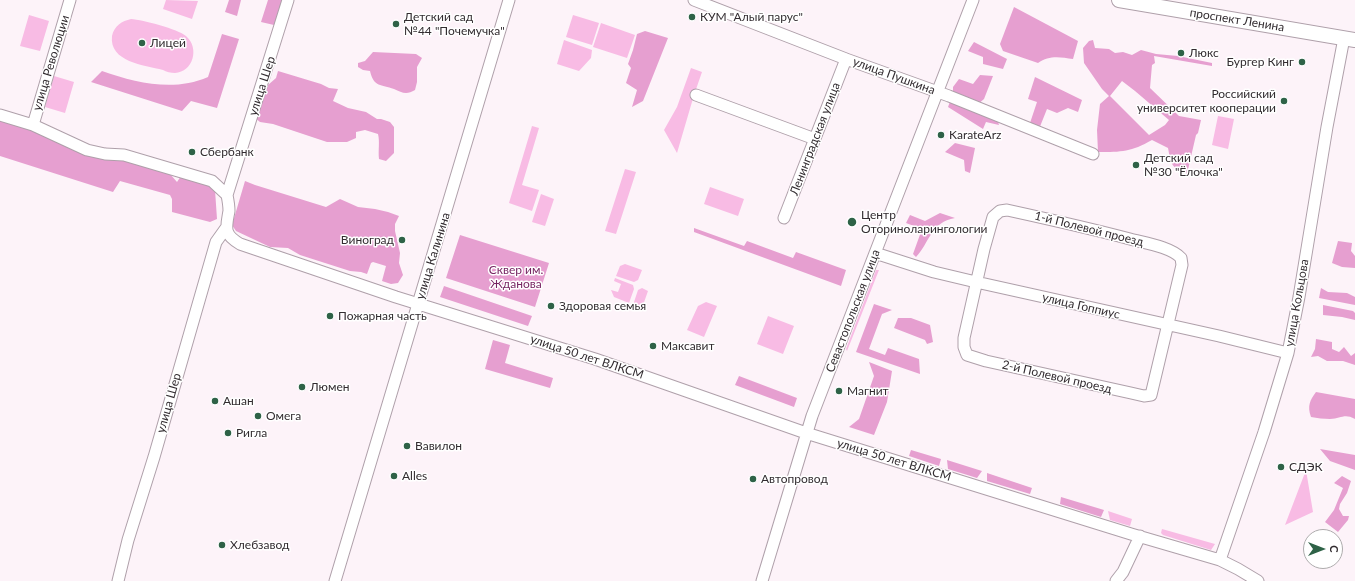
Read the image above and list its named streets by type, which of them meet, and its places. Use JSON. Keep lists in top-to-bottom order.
{
  "streets": {
    "main road": ["проспект Ленина"],
    "street": [
      "улица Революции",
      "улица Пушкина",
      "улица Шер",
      "Ленинградская улица",
      "1-й Полевой проезд",
      "улица Калинина",
      "улица Кольцова",
      "улица Гоппиус",
      "Севастопольская улица",
      "улица 50 лет ВЛКСМ",
      "2-й Полевой проезд"
    ]
  },
  "crossings": [
    ["проспект Ленина", "улица Кольцова"],
    ["улица Пушкина", "Ленинградская улица"],
    ["улица Пушкина", "Севастопольская улица"],
    ["улица Шер", "улица 50 лет ВЛКСМ"],
    ["1-й Полевой проезд", "улица Гоппиус"],
    ["1-й Полевой проезд", "2-й Полевой проезд"],
    ["улица Калинина", "улица 50 лет ВЛКСМ"],
    ["улица Кольцова", "улица Гоппиус"],
    ["улица Кольцова", "улица 50 лет ВЛКСМ"],
    ["улица Гоппиус", "Севастопольская улица"],
    ["улица Гоппиус", "2-й Полевой проезд"],
    ["Севастопольская улица", "улица 50 лет ВЛКСМ"]
  ],
  "parks": ["Сквер им. Жданова"],
  "places": [
    "КУМ \"Алый парус\"",
    "Детский сад №44 \"Почемучка\"",
    "Лицей",
    "Люкс",
    "Бургер Кинг",
    "Российский университет кооперации",
    "KarateArz",
    "Сбербанк",
    "Детский сад №30 \"Ёлочка\"",
    "Центр Оториноларингологии",
    "Виноград",
    "Здоровая семья",
    "Пожарная часть",
    "Максавит",
    "Люмен",
    "Магнит",
    "Ашан",
    "Омега",
    "Ригла",
    "Вавилон",
    "СДЭК",
    "Alles",
    "Автопровод",
    "Хлебзавод"
  ],
  "north": "right"
}
